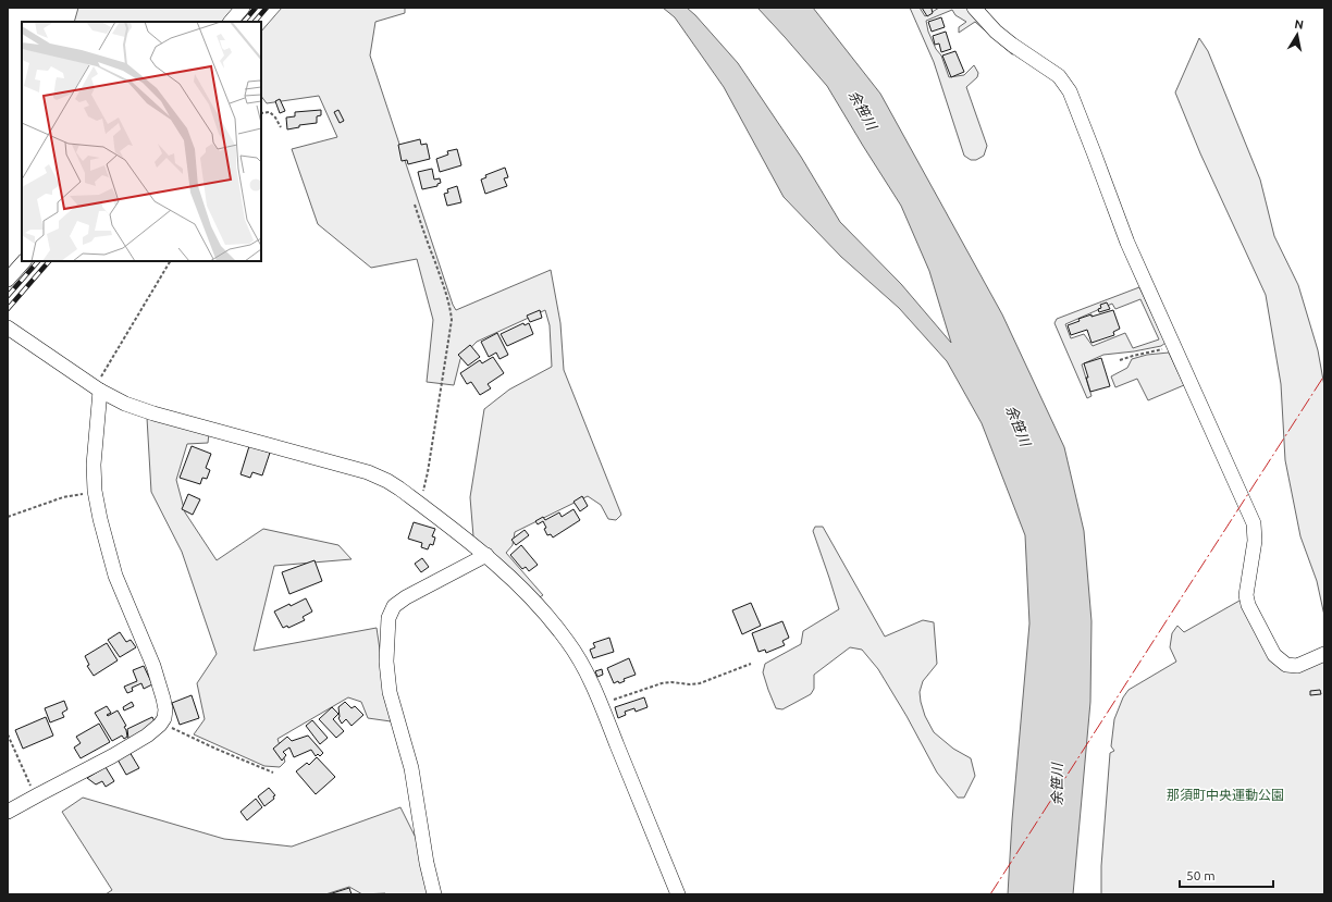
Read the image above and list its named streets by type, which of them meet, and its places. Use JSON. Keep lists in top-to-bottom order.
{
  "water": ["余笹川"],
  "parks": ["那須町中央運動公園"],
  "scale_bar": "50 m",
  "north": "top"
}
